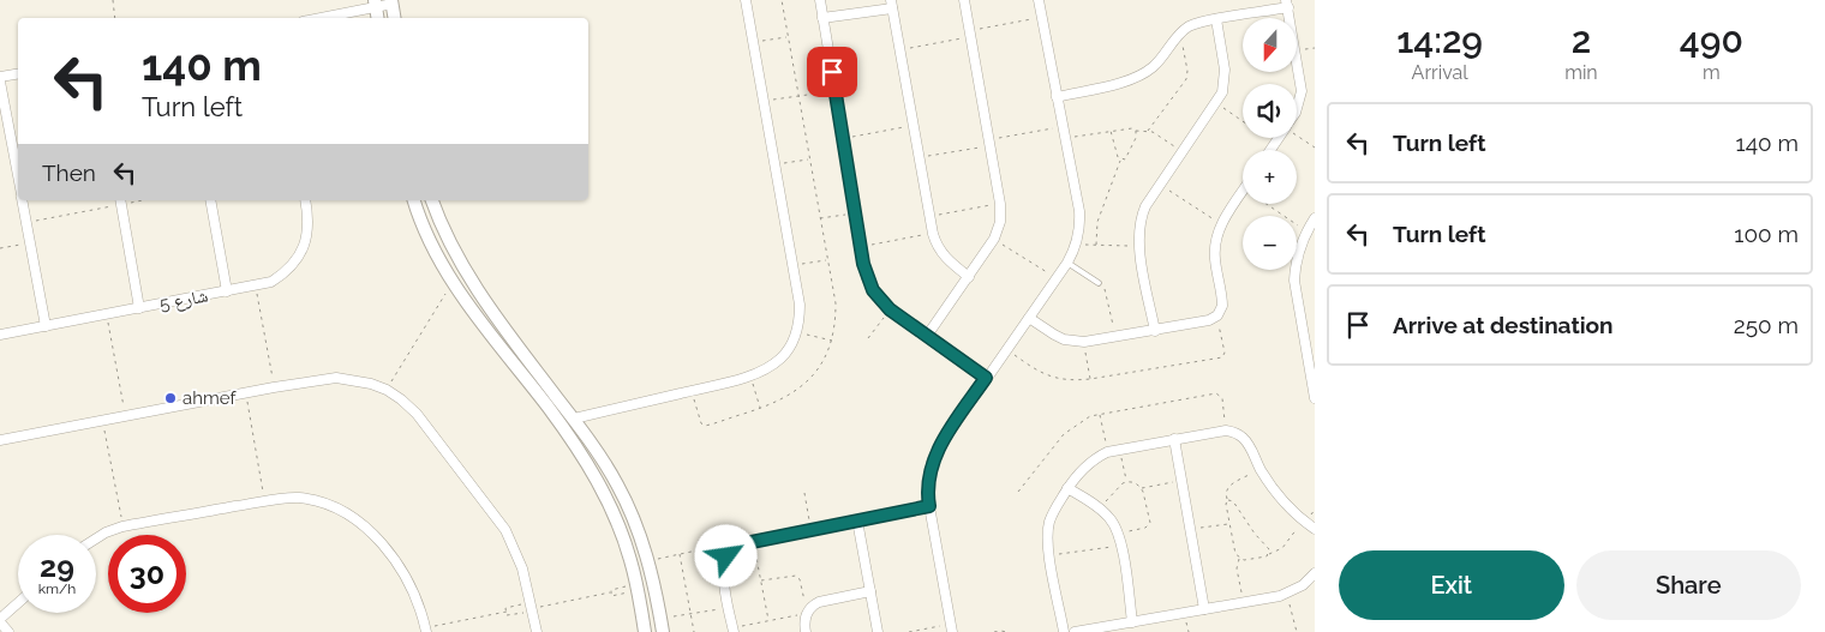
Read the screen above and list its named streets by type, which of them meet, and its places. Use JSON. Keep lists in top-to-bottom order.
{
  "streets": {
    "street": ["شارع 5"]
  },
  "places": ["ahmef"],
  "north": "bottom",
  "page": {
    "eta": [
      "14:29",
      "Arrival",
      "2",
      "min",
      "490",
      "m"
    ],
    "map_buttons": ["+", "−"],
    "turn": ["140 m", "Turn left"],
    "list": [
      {
        "name": "Turn left",
        "value": "140 m"
      },
      {
        "name": "Turn left",
        "value": "100 m"
      },
      {
        "name": "Arrive at destination",
        "value": "250 m"
      }
    ],
    "then": "Then",
    "speed": "29 km/h",
    "limit": "30",
    "buttons": ["Exit", "Share"]
  }
}
